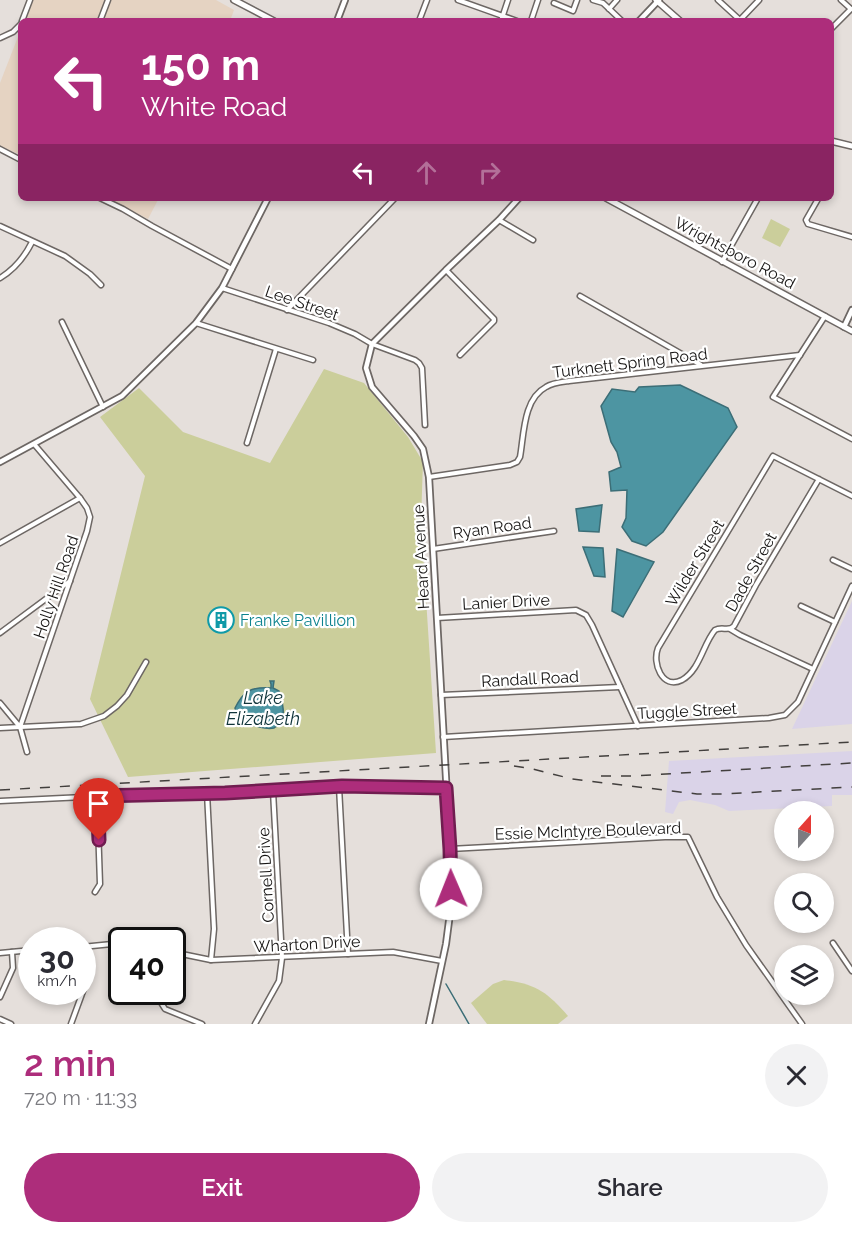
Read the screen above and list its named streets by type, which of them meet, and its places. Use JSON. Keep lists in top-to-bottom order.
{
  "streets": {
    "main road": ["Wrightsboro Road"],
    "street": [
      "Lee Street",
      "Turknett Spring Road",
      "Ryan Road",
      "Heard Avenue",
      "Wilder Street",
      "Dade Street",
      "Holly Hill Road",
      "Lanier Drive",
      "Randall Road",
      "Tuggle Street",
      "Essie McIntyre Boulevard",
      "Cornell Drive",
      "Wharton Drive"
    ]
  },
  "crossings": [
    ["Lee Street", "Heard Avenue"],
    ["Turknett Spring Road", "Heard Avenue"],
    ["Ryan Road", "Heard Avenue"],
    ["Heard Avenue", "Lanier Drive"],
    ["Heard Avenue", "Randall Road"],
    ["Heard Avenue", "Tuggle Street"],
    ["Heard Avenue", "Essie McIntyre Boulevard"],
    ["Heard Avenue", "Wharton Drive"],
    ["Wilder Street", "Dade Street"],
    ["Lanier Drive", "Randall Road"],
    ["Cornell Drive", "Wharton Drive"]
  ],
  "water": ["Lake Elizabeth"],
  "places": {
    "building": ["Franke Pavillion"]
  },
  "north": "top",
  "page": {
    "turn": ["150 m", "White Road"],
    "speed": "30 km/h",
    "limit": "40",
    "heading": ["2 min", "720 m · 11:33"],
    "buttons": ["Exit", "Share"]
  }
}
